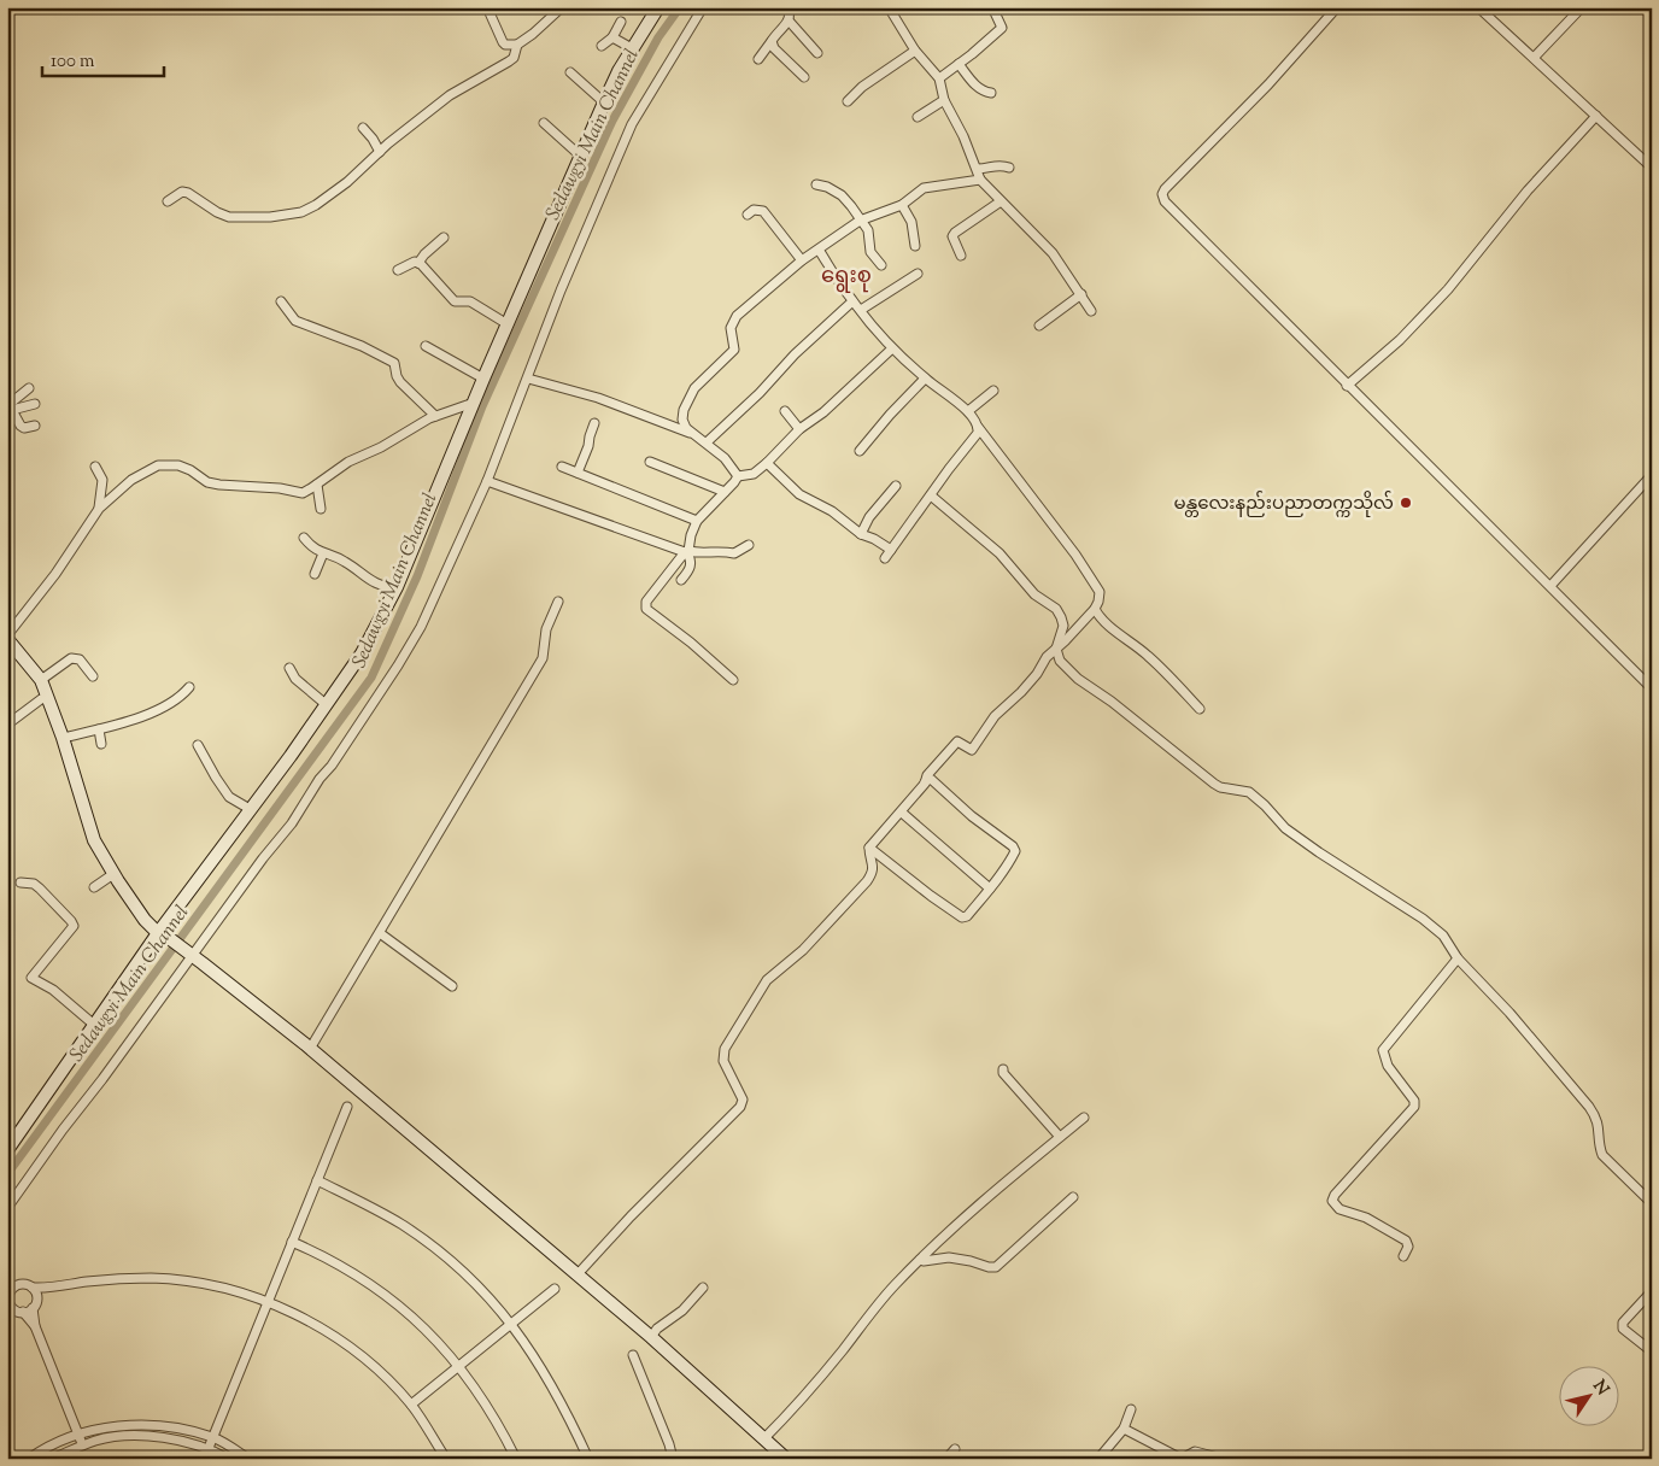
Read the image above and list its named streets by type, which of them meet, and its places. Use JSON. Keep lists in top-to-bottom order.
{
  "districts": ["ရွေးစု"],
  "water": ["Sedawgyi Main Channel"],
  "places": ["မန္တလေးနည်းပညာတက္ကသိုလ်"],
  "scale_bar": "100 m",
  "north": "top right"
}
